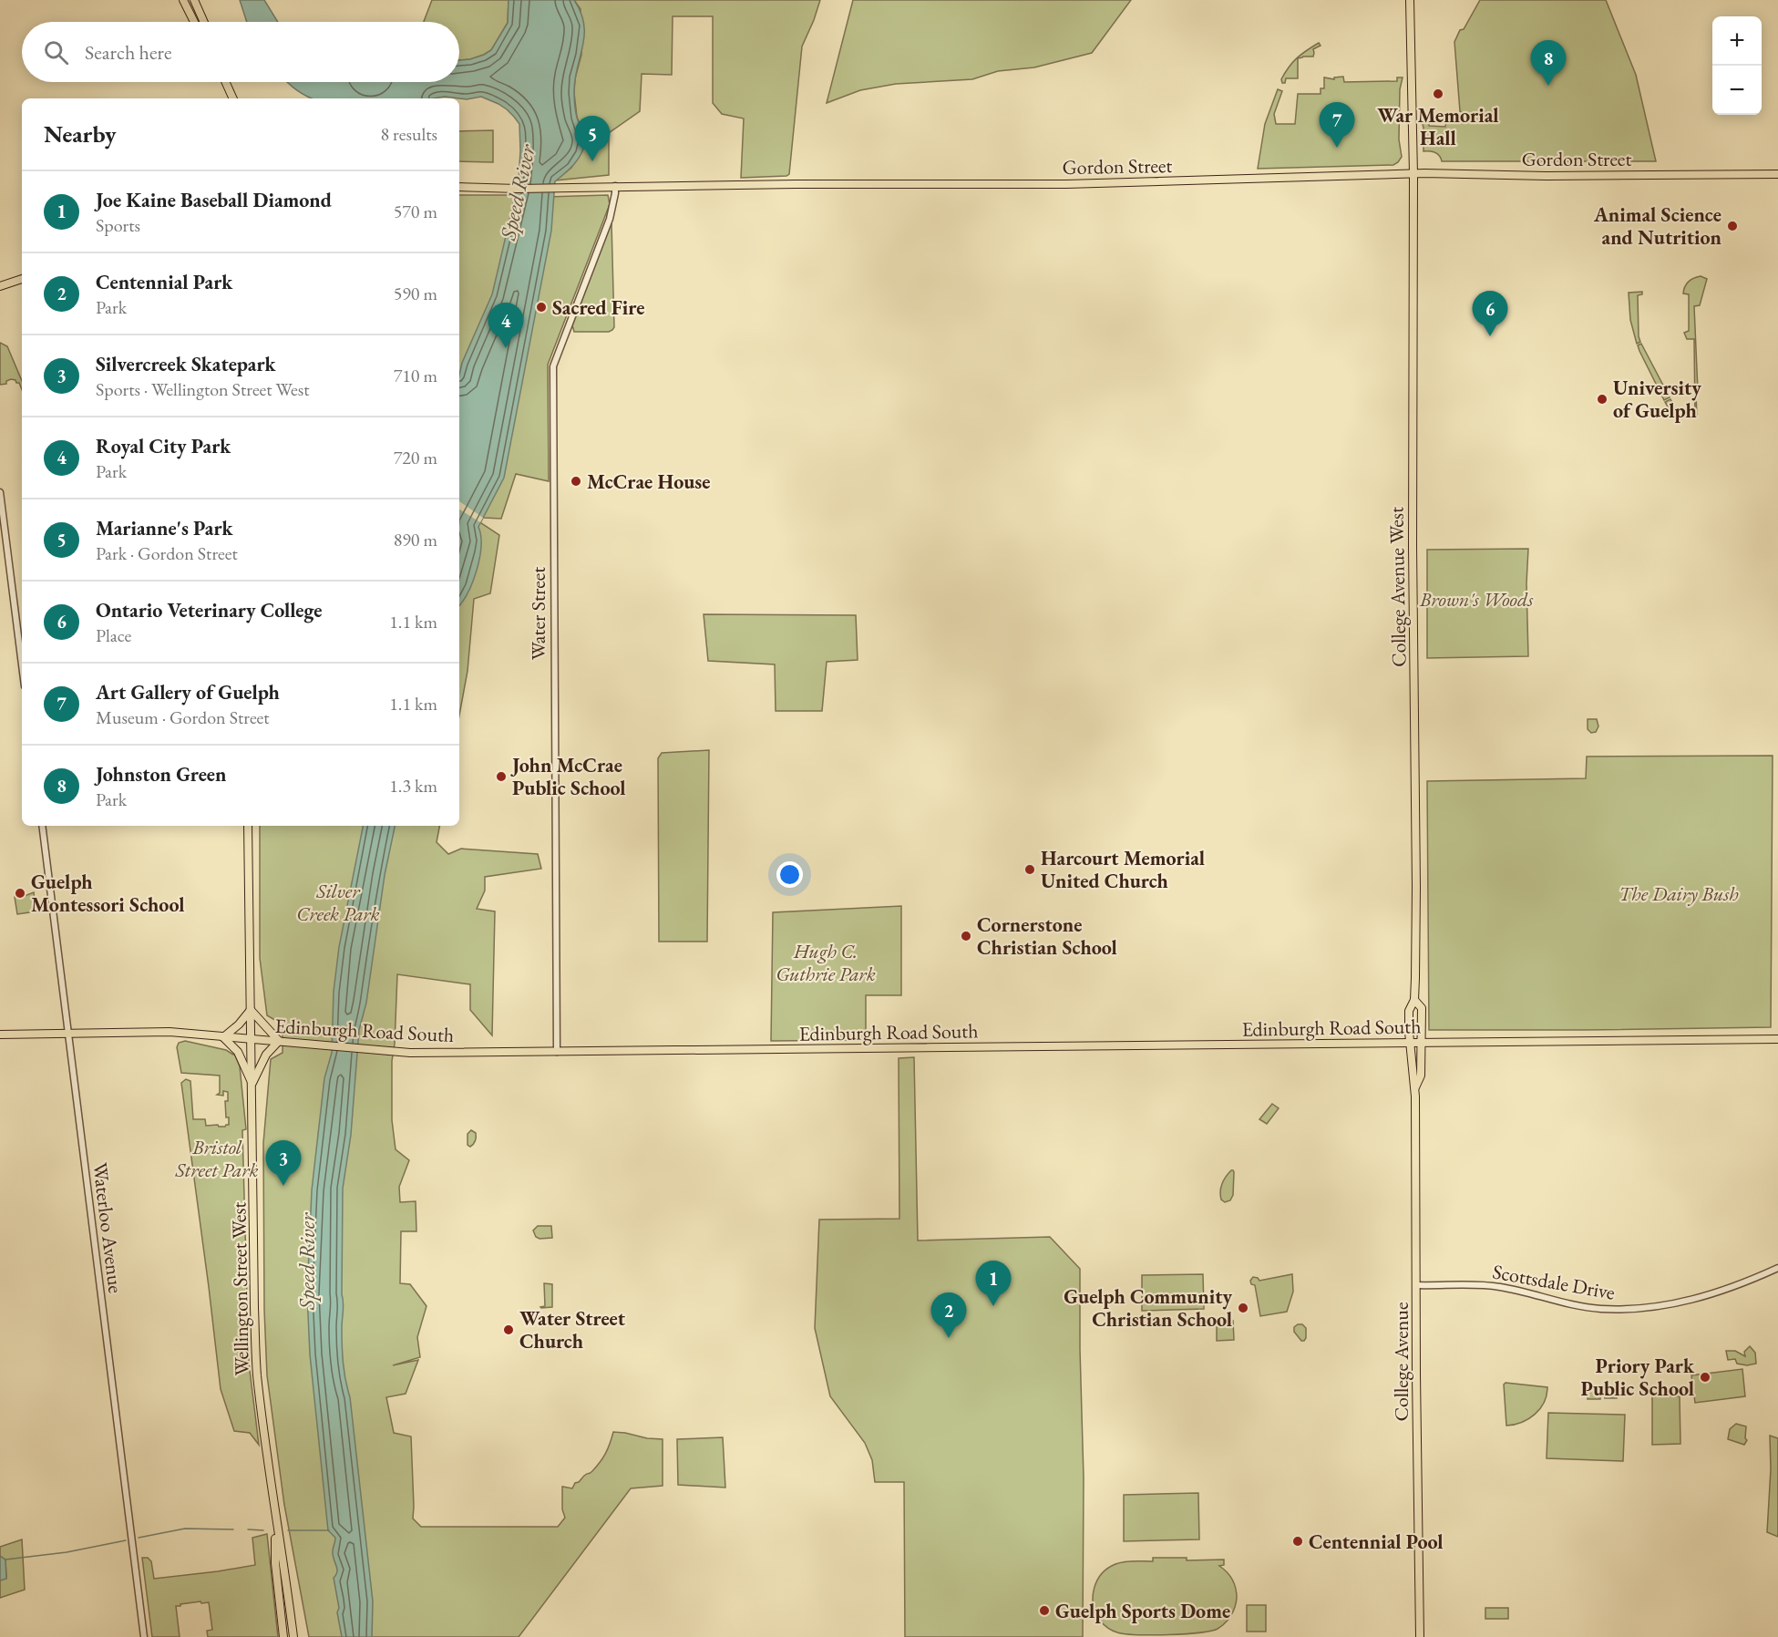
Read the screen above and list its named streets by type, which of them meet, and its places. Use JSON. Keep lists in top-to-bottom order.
{
  "streets": {
    "main road": [
      "Gordon Street",
      "College Avenue West",
      "Edinburgh Road South",
      "Wellington Street West",
      "College Avenue"
    ],
    "street": ["Water Street", "Waterloo Avenue", "Scottsdale Drive"]
  },
  "crossings": [
    ["Gordon Street", "College Avenue West"],
    ["Gordon Street", "Water Street"],
    ["College Avenue West", "Edinburgh Road South"],
    ["College Avenue West", "College Avenue"],
    ["Water Street", "Edinburgh Road South"],
    ["Edinburgh Road South", "Waterloo Avenue"],
    ["Edinburgh Road South", "Wellington Street West"],
    ["Scottsdale Drive", "College Avenue"]
  ],
  "water": ["Speed River"],
  "parks": [
    "Brown's Woods",
    "Silver Creek Park",
    "The Dairy Bush",
    "Hugh C. Guthrie Park",
    "Bristol Street Park"
  ],
  "places": [
    "War Memorial Hall",
    "Animal Science and Nutrition",
    "Sacred Fire",
    "University of Guelph",
    "McCrae House",
    "John McCrae Public School",
    "Harcourt Memorial United Church",
    "Guelph Montessori School",
    "Cornerstone Christian School",
    "Guelph Community Christian School",
    "Water Street Church",
    "Priory Park Public School",
    "Centennial Pool",
    "Guelph Sports Dome"
  ],
  "page": {
    "map_buttons": ["+", "−"],
    "search": "Search here",
    "pins": [
      "8",
      "7",
      "5",
      "6",
      "4",
      "3",
      "1",
      "2"
    ],
    "heading": ["Nearby", "8 results"],
    "list": [
      {
        "mark": "1",
        "name": "Joe Kaine Baseball Diamond",
        "note": "Sports",
        "value": "570 m"
      },
      {
        "mark": "2",
        "name": "Centennial Park",
        "note": "Park",
        "value": "590 m"
      },
      {
        "mark": "3",
        "name": "Silvercreek Skatepark",
        "note": "Sports · Wellington Street West",
        "value": "710 m"
      },
      {
        "mark": "4",
        "name": "Royal City Park",
        "note": "Park",
        "value": "720 m"
      },
      {
        "mark": "5",
        "name": "Marianne's Park",
        "note": "Park · Gordon Street",
        "value": "890 m"
      },
      {
        "mark": "6",
        "name": "Ontario Veterinary College",
        "note": "Place",
        "value": "1.1 km"
      },
      {
        "mark": "7",
        "name": "Art Gallery of Guelph",
        "note": "Museum · Gordon Street",
        "value": "1.1 km"
      },
      {
        "mark": "8",
        "name": "Johnston Green",
        "note": "Park",
        "value": "1.3 km"
      }
    ]
  }
}
